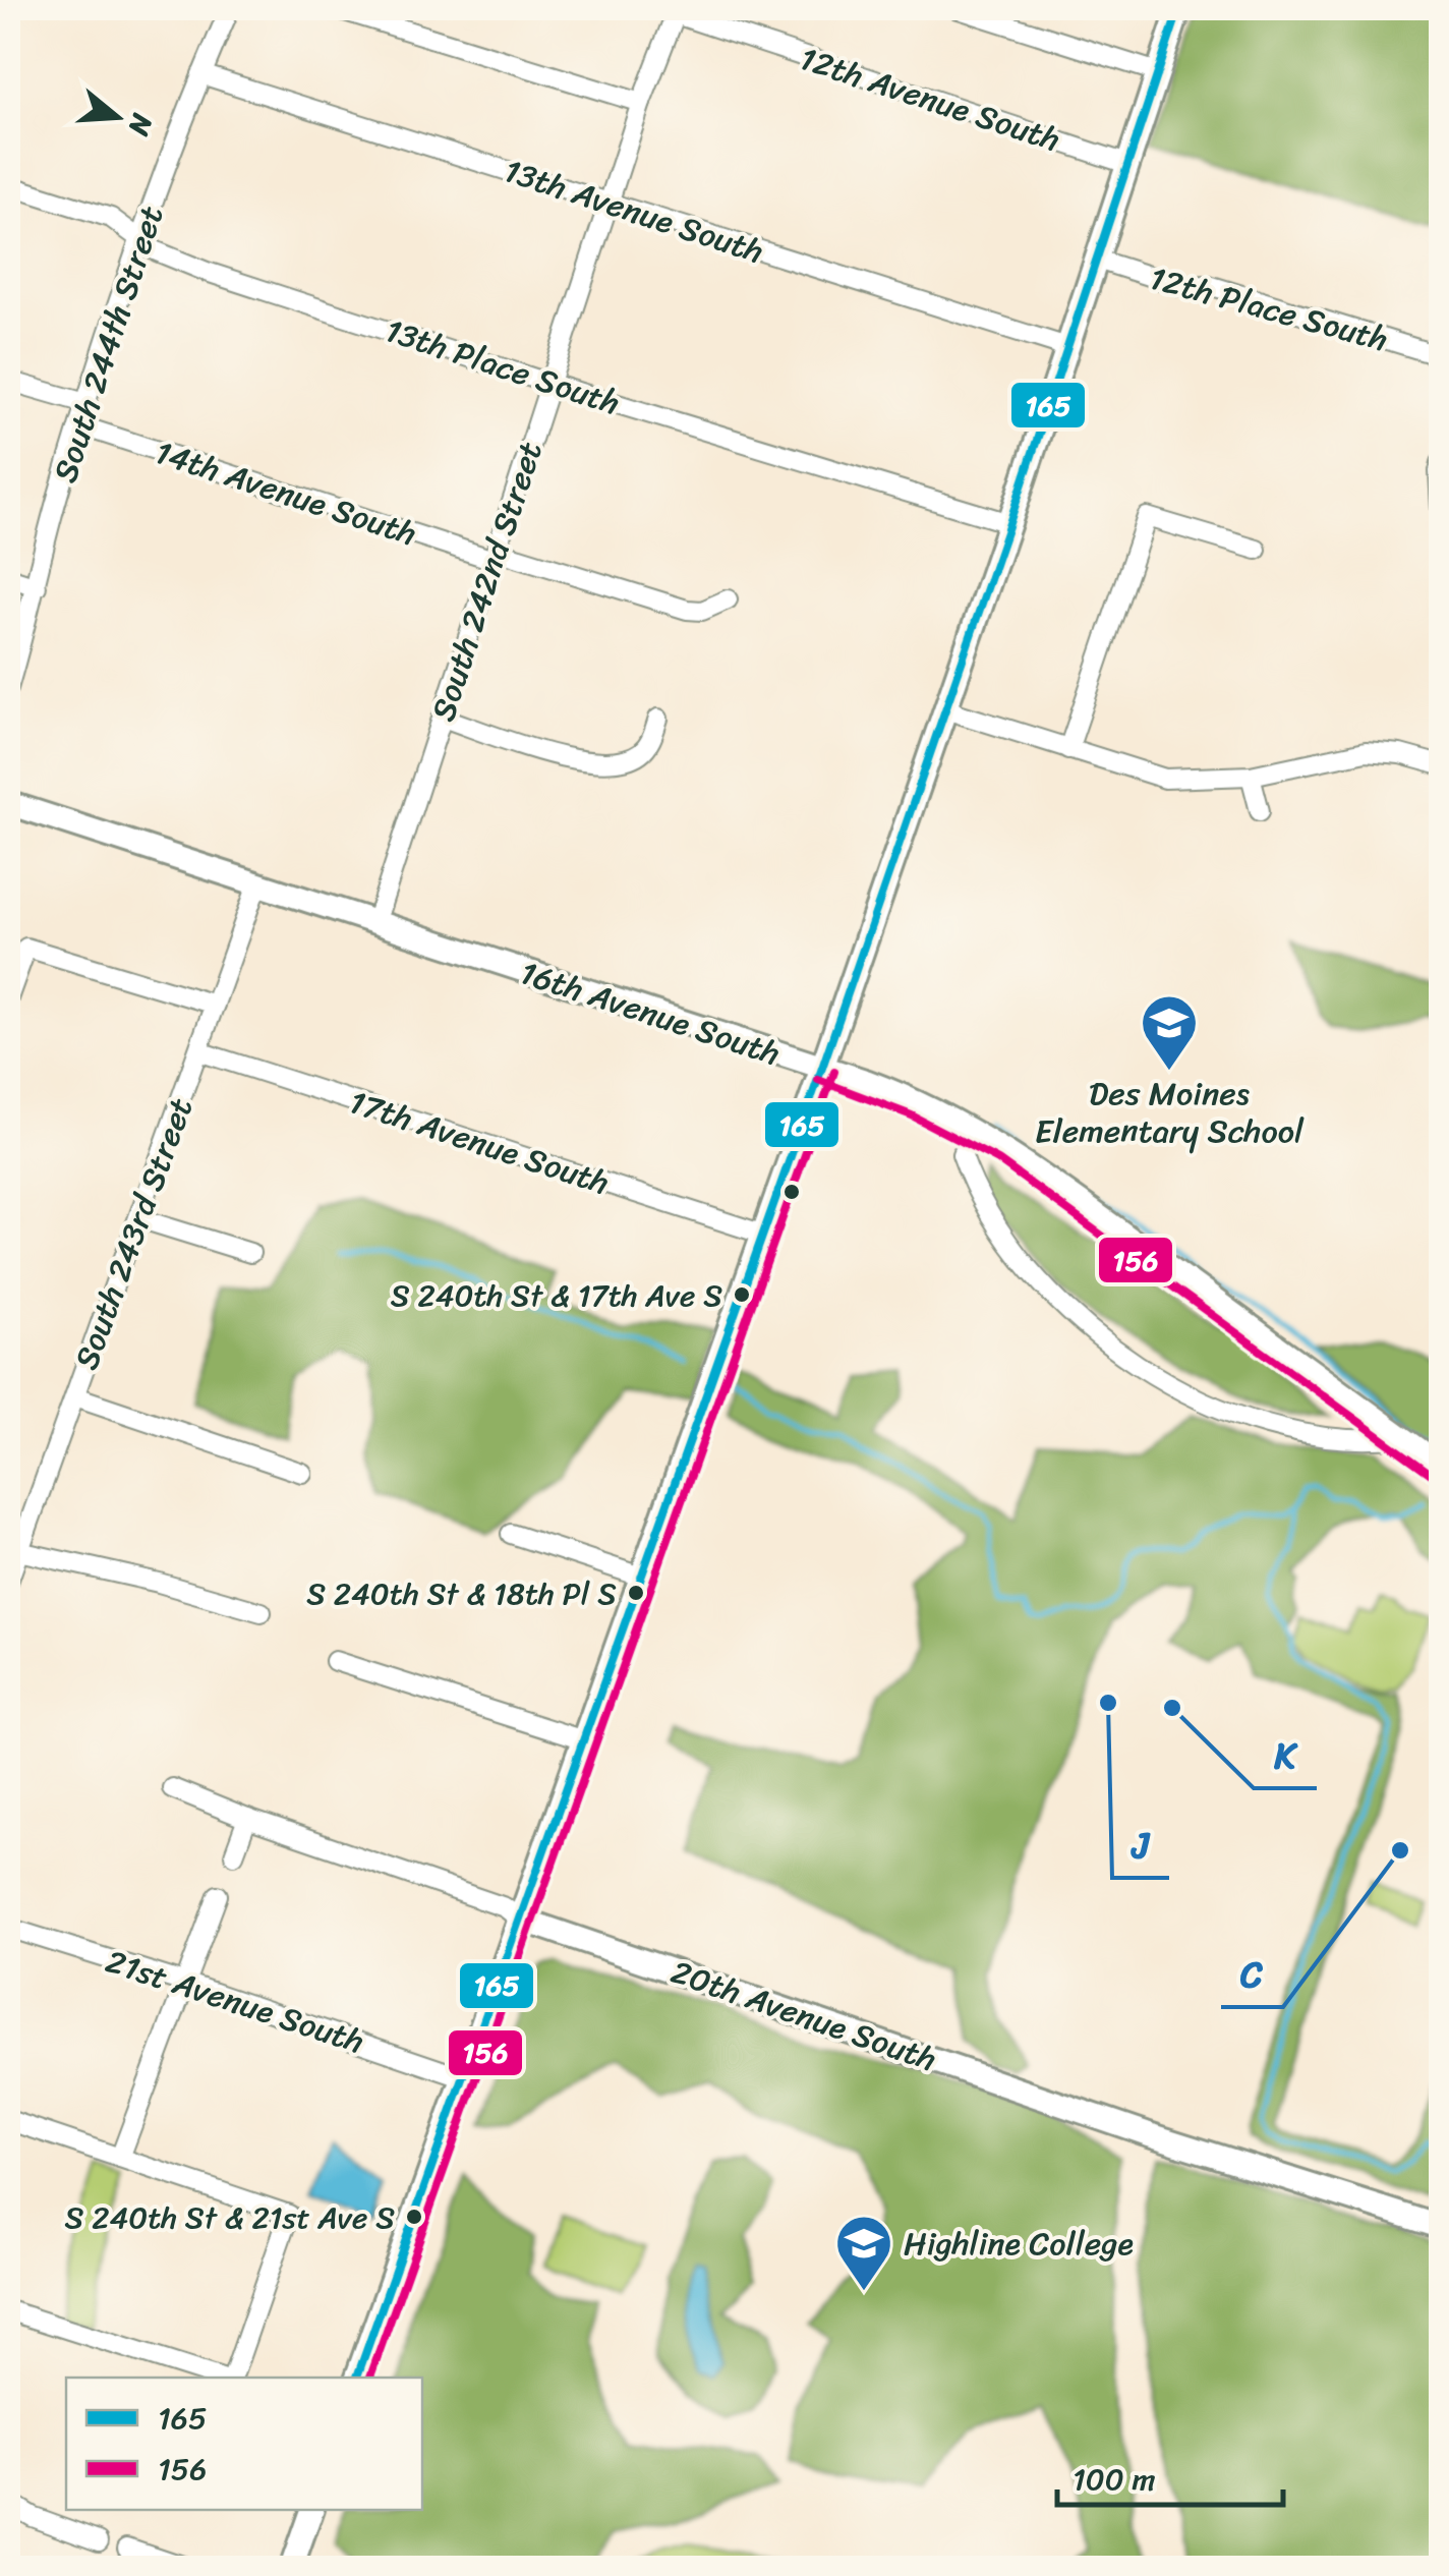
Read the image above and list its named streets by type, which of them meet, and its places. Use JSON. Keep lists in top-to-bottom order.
{
  "streets": {
    "main road": ["16th Avenue South", "20th Avenue South"],
    "street": [
      "12th Avenue South",
      "13th Avenue South",
      "12th Place South",
      "South 244th Street",
      "13th Place South",
      "14th Avenue South",
      "South 242nd Street",
      "17th Avenue South",
      "South 243rd Street",
      "21st Avenue South"
    ]
  },
  "crossings": [
    ["12th Avenue South", "South 242nd Street"],
    ["13th Avenue South", "South 244th Street"],
    ["13th Avenue South", "South 242nd Street"],
    ["South 244th Street", "13th Place South"],
    ["South 244th Street", "14th Avenue South"],
    ["13th Place South", "South 242nd Street"],
    ["14th Avenue South", "South 242nd Street"],
    ["South 242nd Street", "16th Avenue South"],
    ["16th Avenue South", "South 243rd Street"],
    ["17th Avenue South", "South 243rd Street"]
  ],
  "places": {
    "school or university": ["Des Moines Elementary School", "Highline College"],
    "other": [
      "S 240th St & 17th Ave S",
      "S 240th St & 18th Pl S",
      "J",
      "K",
      "C",
      "S 240th St & 21st Ave S"
    ]
  },
  "lines": ["transit line 165", "transit line 156"],
  "legend": ["165", "156"],
  "scale_bar": "100 m",
  "north": "right"
}
